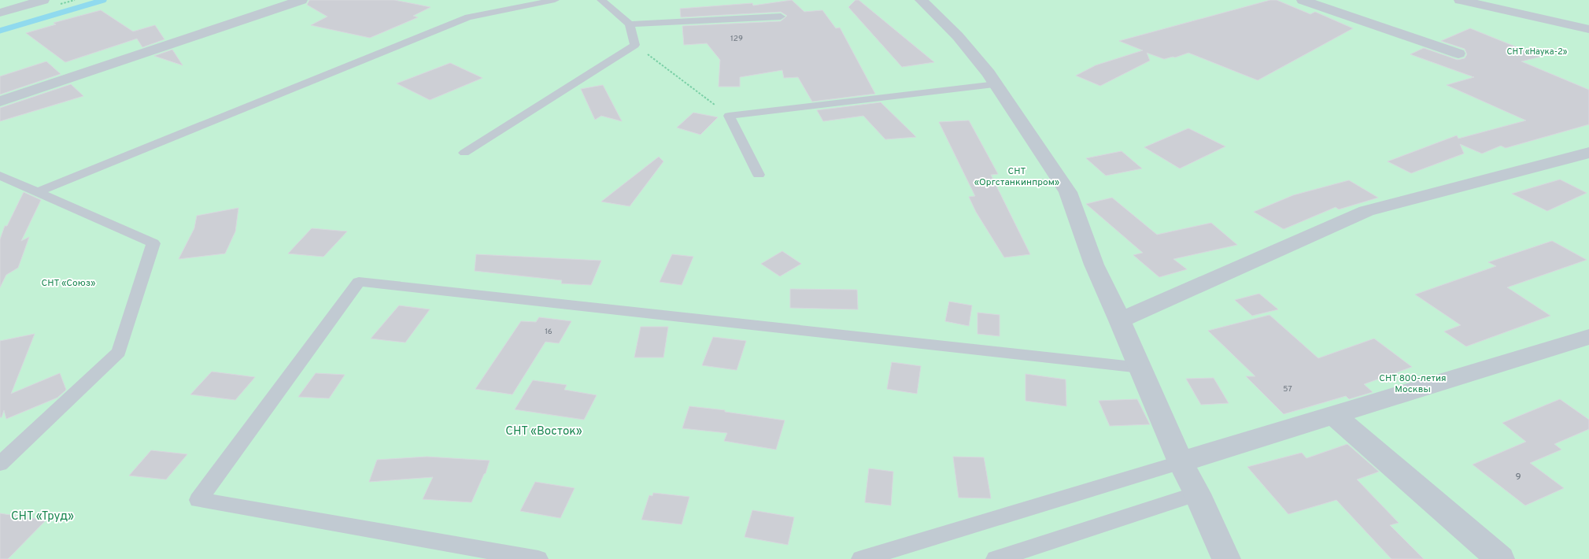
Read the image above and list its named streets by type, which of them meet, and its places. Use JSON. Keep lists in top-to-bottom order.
{
  "parks": [
    "СНТ «Наука-2»",
    "СНТ «Оргстанкинпром»",
    "СНТ «Союз»",
    "СНТ 800-летия Москвы",
    "СНТ «Восток»",
    "СНТ «Труд»"
  ],
  "house_numbers": [
    "129",
    "16",
    "57",
    "9"
  ]
}
